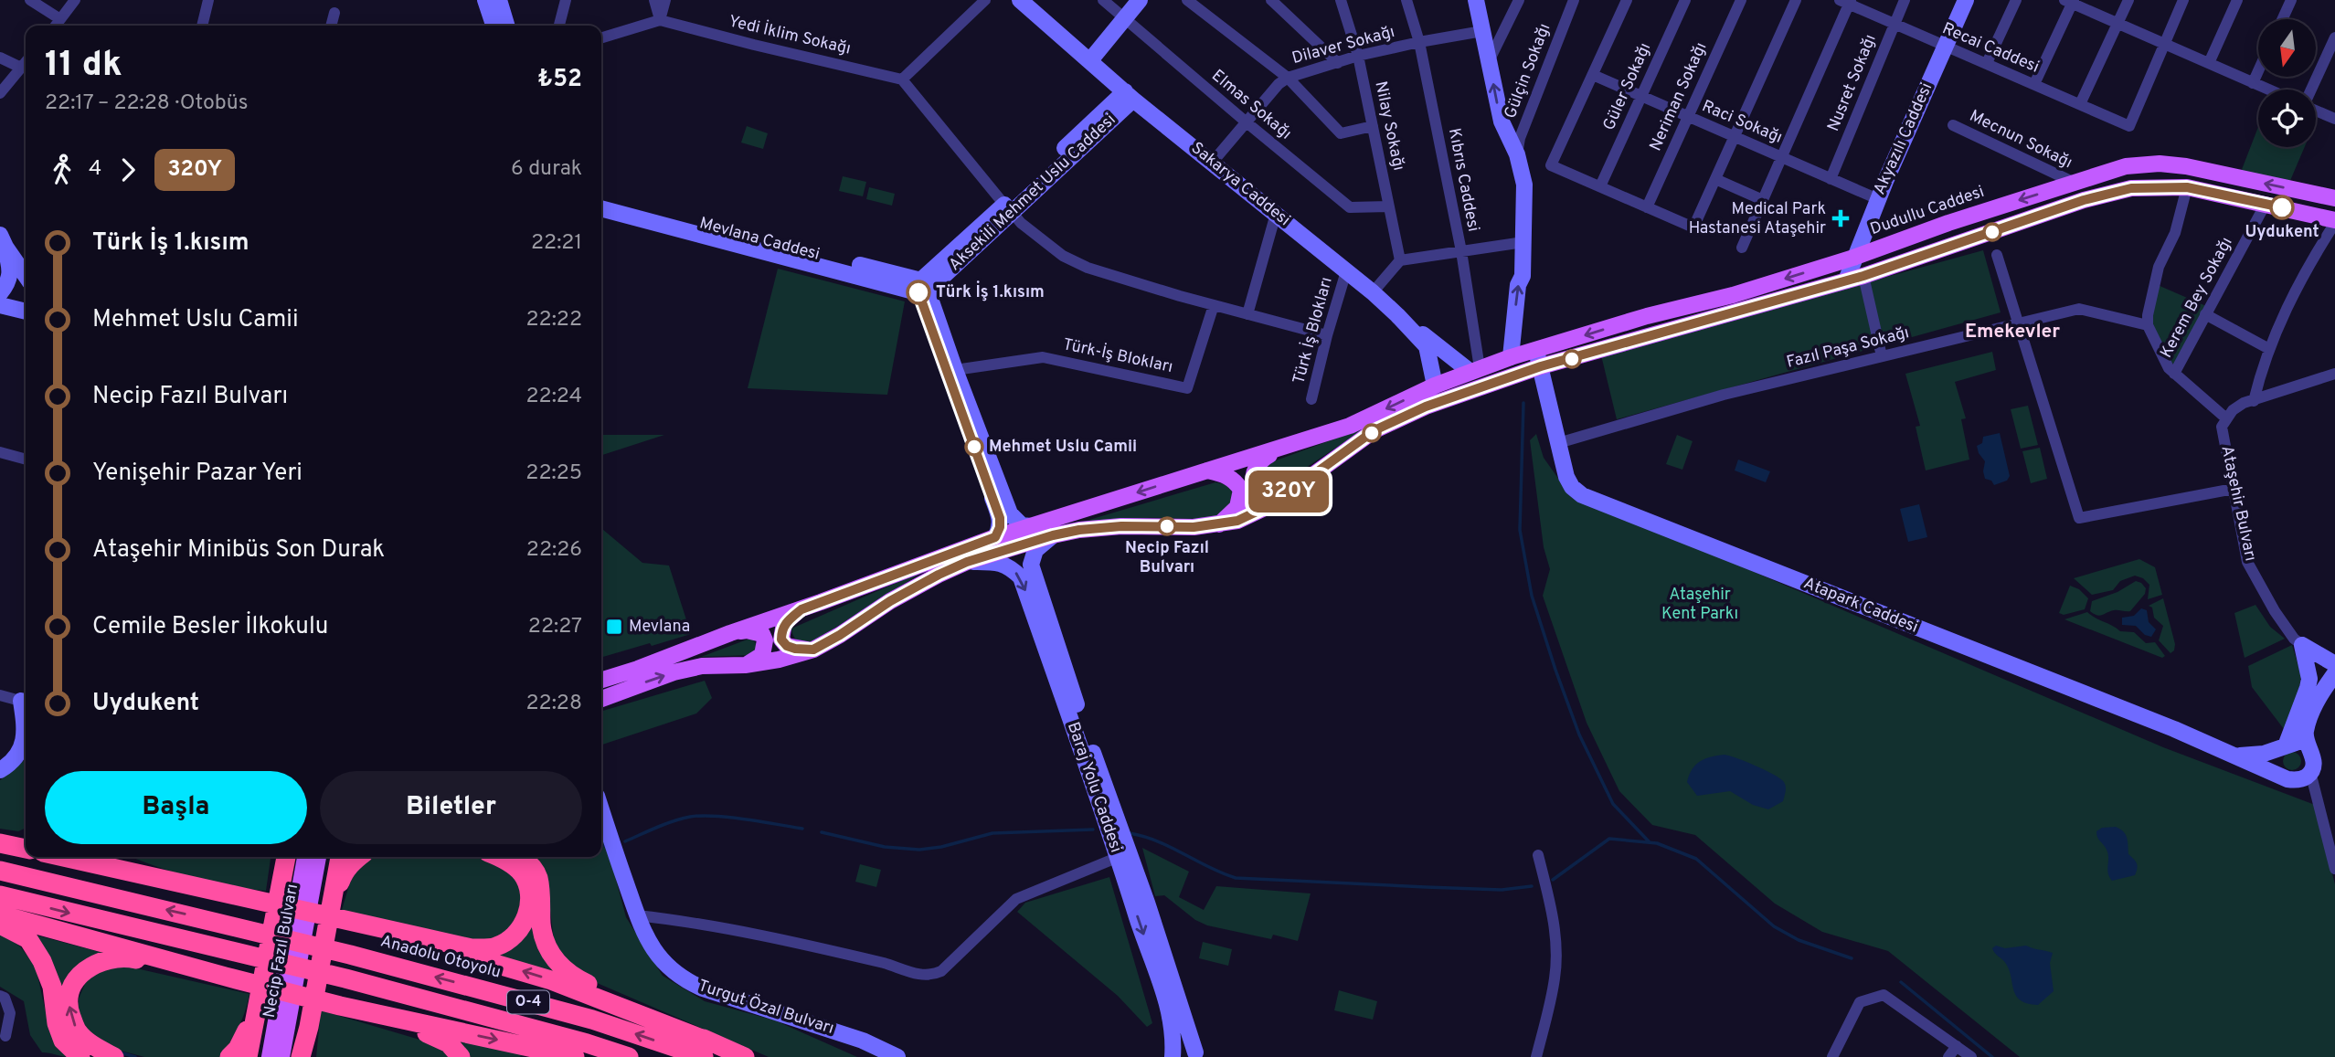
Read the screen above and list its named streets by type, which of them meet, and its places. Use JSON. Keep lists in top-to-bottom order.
{
  "streets": {
    "highway": ["Anadolu Otoyolu", "O-4"],
    "main road": ["Dudullu Caddesi", "Necip Fazıl Bulvarı"],
    "street": [
      "Yedi İklim Sokağı",
      "Dilaver Sokağı",
      "Recai Caddesi",
      "Gülçin Sokağı",
      "Nusret Sokağı",
      "Güler Sokağı",
      "Neriman Sokağı",
      "Elmas Sokağı",
      "Raci Sokağı",
      "Nilay Sokağı",
      "Akyazılı Caddesi",
      "Mecnun Sokağı",
      "Kıbrıs Caddesi",
      "Sakarya Caddesi",
      "Aksekili Mehmet Uslu Caddesi",
      "Mevlana Caddesi",
      "Kerem Bey Sokağı",
      "Türk İş Blokları",
      "Fazıl Paşa Sokağı",
      "Türk-İş Blokları",
      "Ataşehir Bulvarı",
      "Atapark Caddesi",
      "Baraj Yolu Caddesi",
      "Turgut Özal Bulvarı"
    ]
  },
  "crossings": [
    ["Dilaver Sokağı", "Elmas Sokağı"],
    ["Dilaver Sokağı", "Nilay Sokağı"],
    ["Dilaver Sokağı", "Kıbrıs Caddesi"],
    ["Dilaver Sokağı", "Sakarya Caddesi"],
    ["Recai Caddesi", "Nusret Sokağı"],
    ["Recai Caddesi", "Akyazılı Caddesi"],
    ["Nusret Sokağı", "Raci Sokağı"],
    ["Güler Sokağı", "Raci Sokağı"],
    ["Neriman Sokağı", "Raci Sokağı"],
    ["Elmas Sokağı", "Nilay Sokağı"],
    ["Raci Sokağı", "Akyazılı Caddesi"],
    ["Akyazılı Caddesi", "Dudullu Caddesi"],
    ["Mecnun Sokağı", "Dudullu Caddesi"],
    ["Sakarya Caddesi", "Aksekili Mehmet Uslu Caddesi"],
    ["Sakarya Caddesi", "Türk İş Blokları"],
    ["Aksekili Mehmet Uslu Caddesi", "Mevlana Caddesi"],
    ["Dudullu Caddesi", "Atapark Caddesi"],
    ["Fazıl Paşa Sokağı", "Atapark Caddesi"]
  ],
  "districts": ["Emekevler"],
  "parks": ["Ataşehir Kent Parkı"],
  "places": {
    "other": [
      "Uydukent",
      "Türk İş 1.kısım",
      "Mehmet Uslu Camii",
      "Necip Fazıl Bulvarı"
    ],
    "health": ["Medical Park Hastanesi Ataşehir"],
    "transit": ["Mevlana"]
  },
  "lines": ["bus line 320Y"],
  "north": "bottom",
  "page": {
    "on_map": "320Y",
    "heading": ["11 dk", "22:17 – 22:28 · Otobüs", "₺52"],
    "legs": ["4", "320Y", "6 durak"],
    "list": [
      {
        "name": "Türk İş 1.kısım",
        "value": "22:21"
      },
      {
        "name": "Mehmet Uslu Camii",
        "value": "22:22"
      },
      {
        "name": "Necip Fazıl Bulvarı",
        "value": "22:24"
      },
      {
        "name": "Yenişehir Pazar Yeri",
        "value": "22:25"
      },
      {
        "name": "Ataşehir Minibüs Son Durak",
        "value": "22:26"
      },
      {
        "name": "Cemile Besler İlkokulu",
        "value": "22:27"
      },
      {
        "name": "Uydukent",
        "value": "22:28"
      }
    ],
    "buttons": ["Başla", "Biletler"]
  }
}
